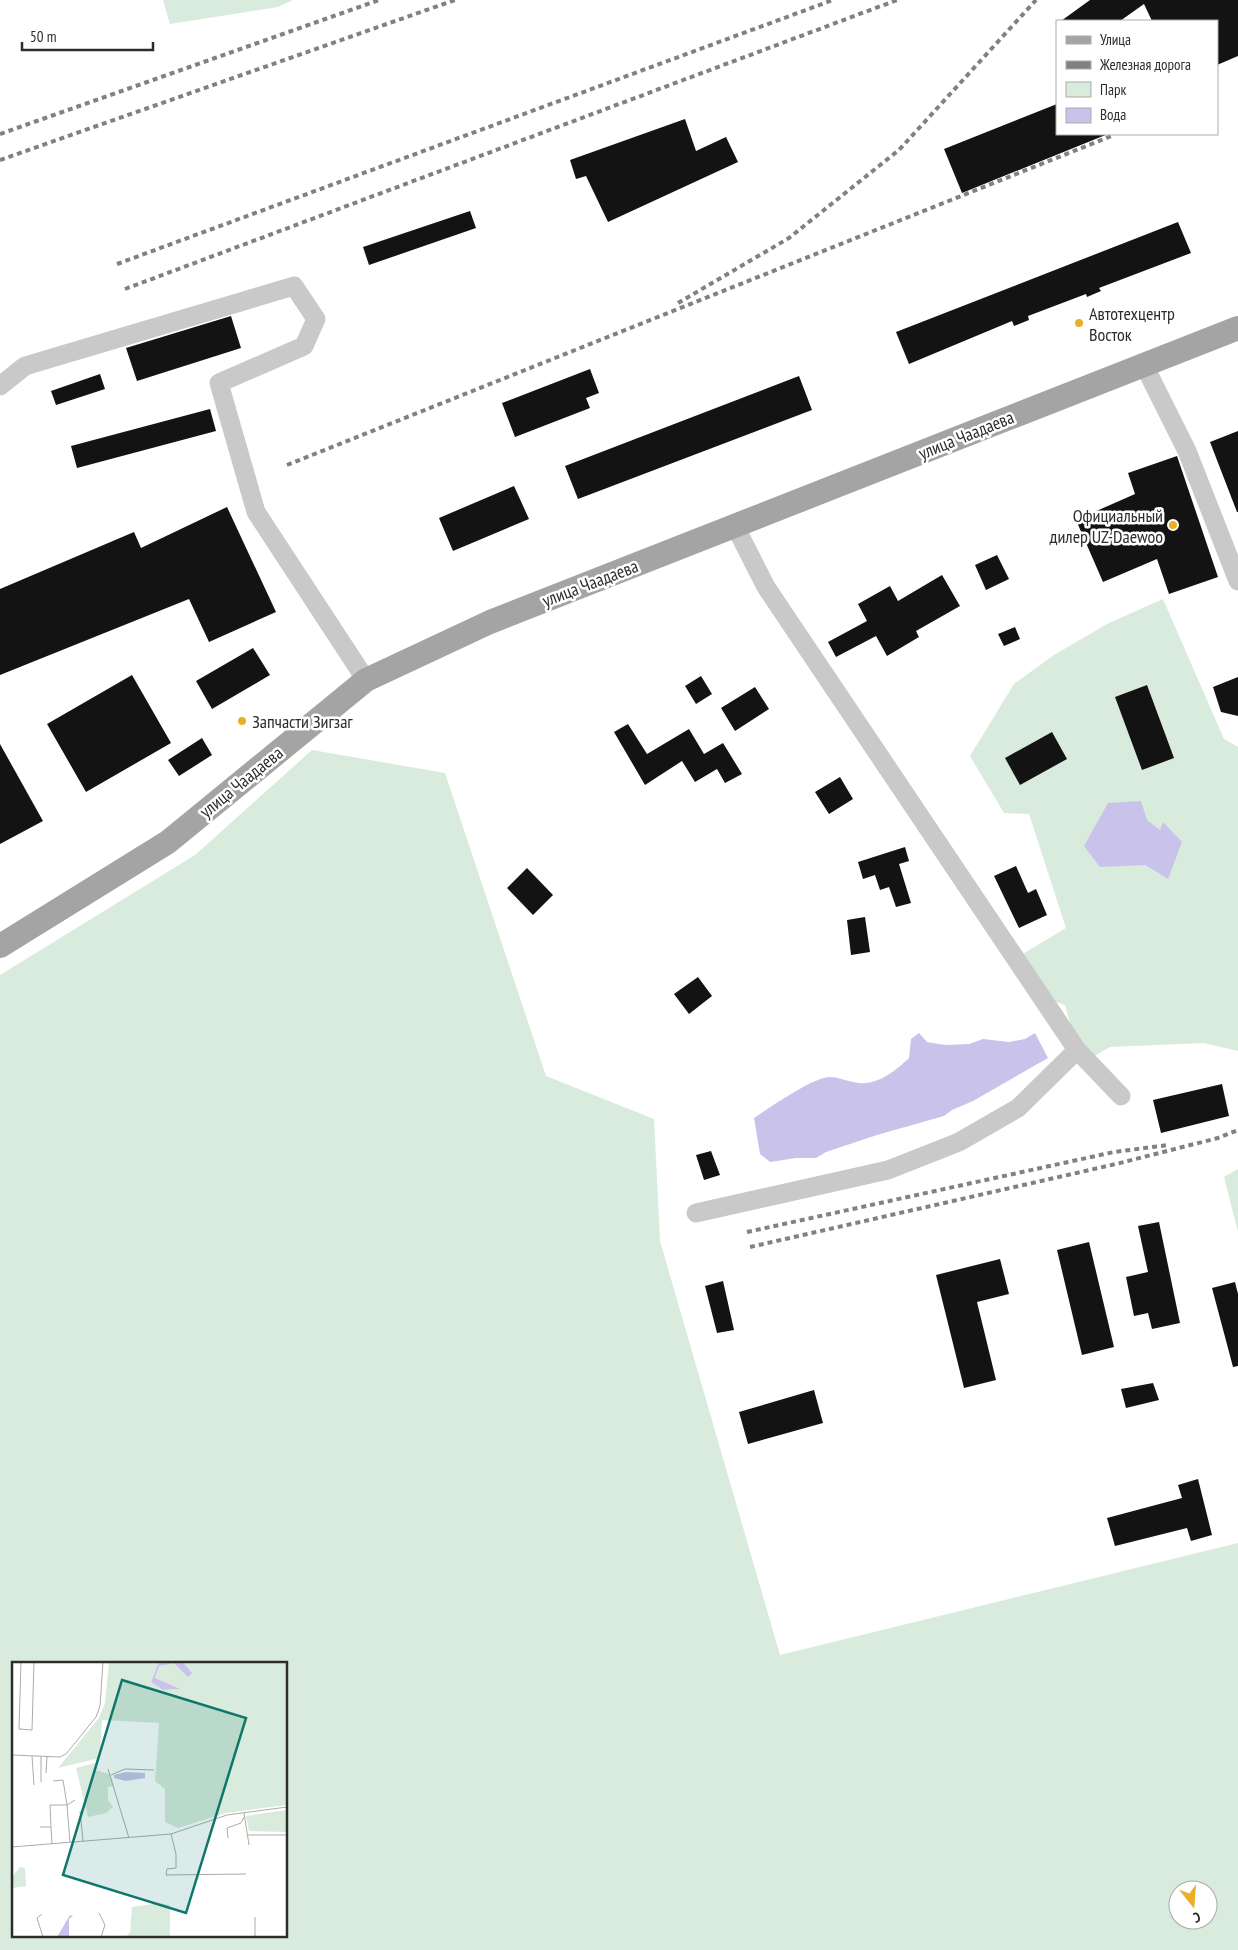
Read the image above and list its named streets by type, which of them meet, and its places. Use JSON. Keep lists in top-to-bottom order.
{
  "streets": {
    "main road": ["улица Чаадаева"]
  },
  "places": ["Автотехцентр Восток", "Официальный дилер UZ-Daewoo", "Запчасти Зигзаг"],
  "legend": [
    "Улица",
    "Железная дорога",
    "Парк",
    "Вода"
  ],
  "scale_bar": "50 m",
  "north": "bottom"
}
